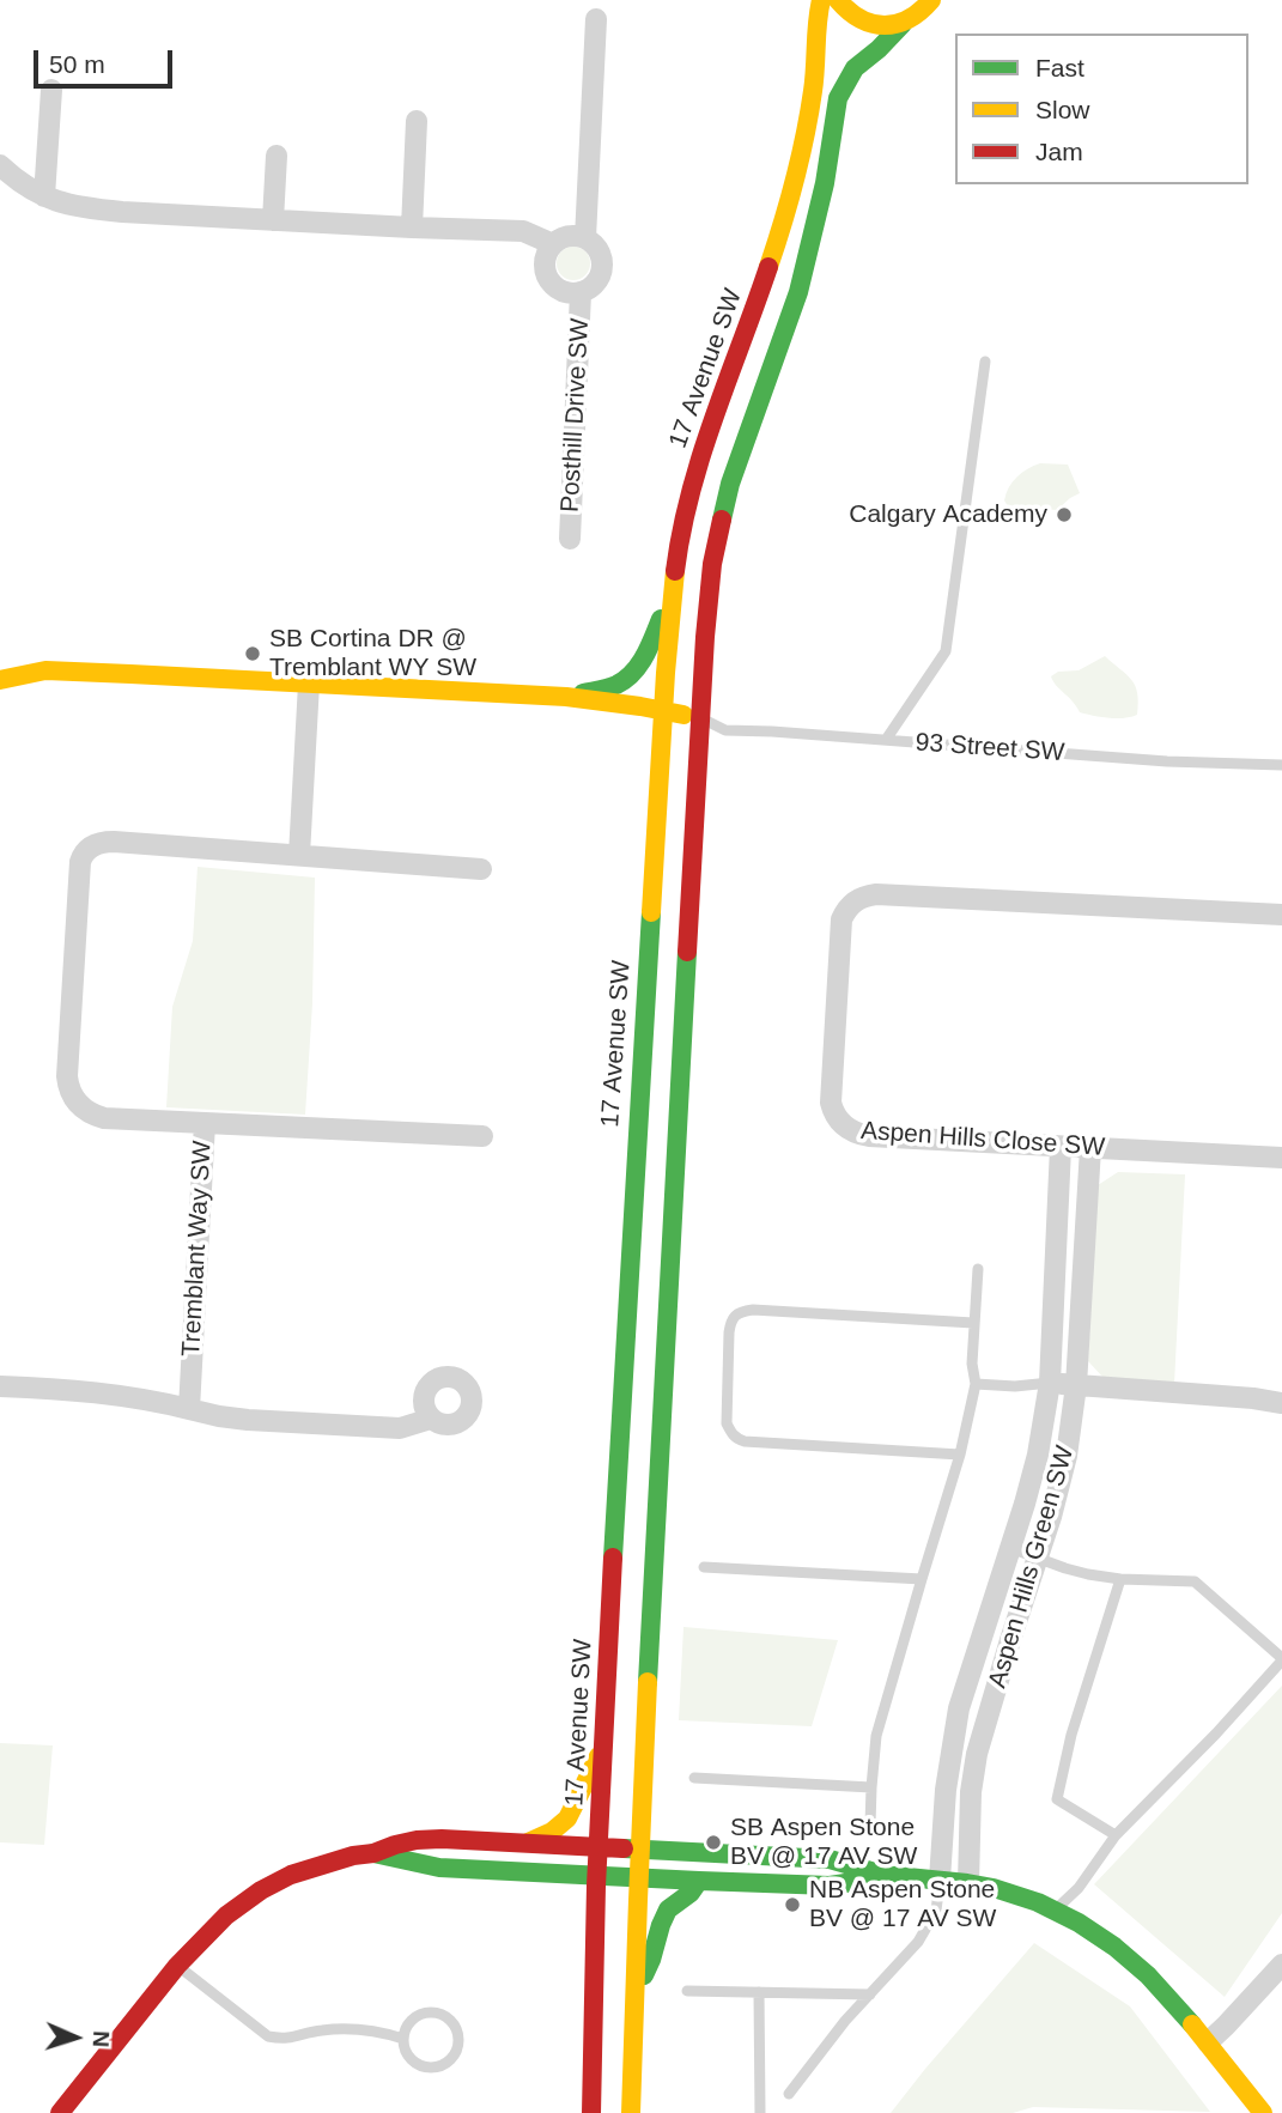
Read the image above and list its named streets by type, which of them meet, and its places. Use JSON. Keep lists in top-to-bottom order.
{
  "streets": {
    "main road": ["17 Avenue SW"],
    "street": [
      "Posthill Drive SW",
      "Aspen Hills Close SW",
      "Tremblant Way SW",
      "Aspen Hills Green SW"
    ],
    "lane": ["93 Street SW"]
  },
  "crossings": [
    ["Aspen Hills Close SW", "Aspen Hills Green SW"]
  ],
  "places": [
    "Calgary Academy",
    "SB Cortina DR @ Tremblant WY SW",
    "SB Aspen Stone BV @ 17 AV SW",
    "NB Aspen Stone BV @ 17 AV SW"
  ],
  "legend": ["Fast", "Slow", "Jam"],
  "scale_bar": "50 m",
  "north": "right"
}
